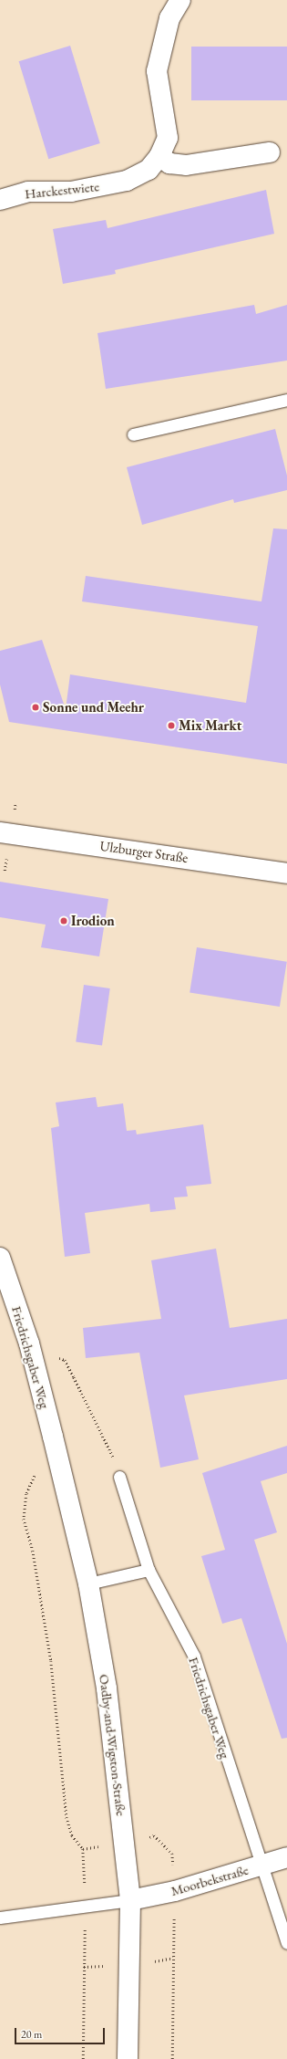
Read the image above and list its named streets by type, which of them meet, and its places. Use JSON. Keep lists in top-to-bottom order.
{
  "streets": {
    "main road": [
      "Harckestwiete",
      "Ulzburger Straße",
      "Friedrichsgaber Weg",
      "Oadby-and-Wigston-Straße",
      "Moorbekstraße"
    ]
  },
  "crossings": [
    ["Friedrichsgaber Weg", "Oadby-and-Wigston-Straße"],
    ["Friedrichsgaber Weg", "Moorbekstraße"],
    ["Oadby-and-Wigston-Straße", "Moorbekstraße"]
  ],
  "places": ["Sonne und Meehr", "Mix Markt", "Irodion"],
  "scale_bar": "20 m"
}
